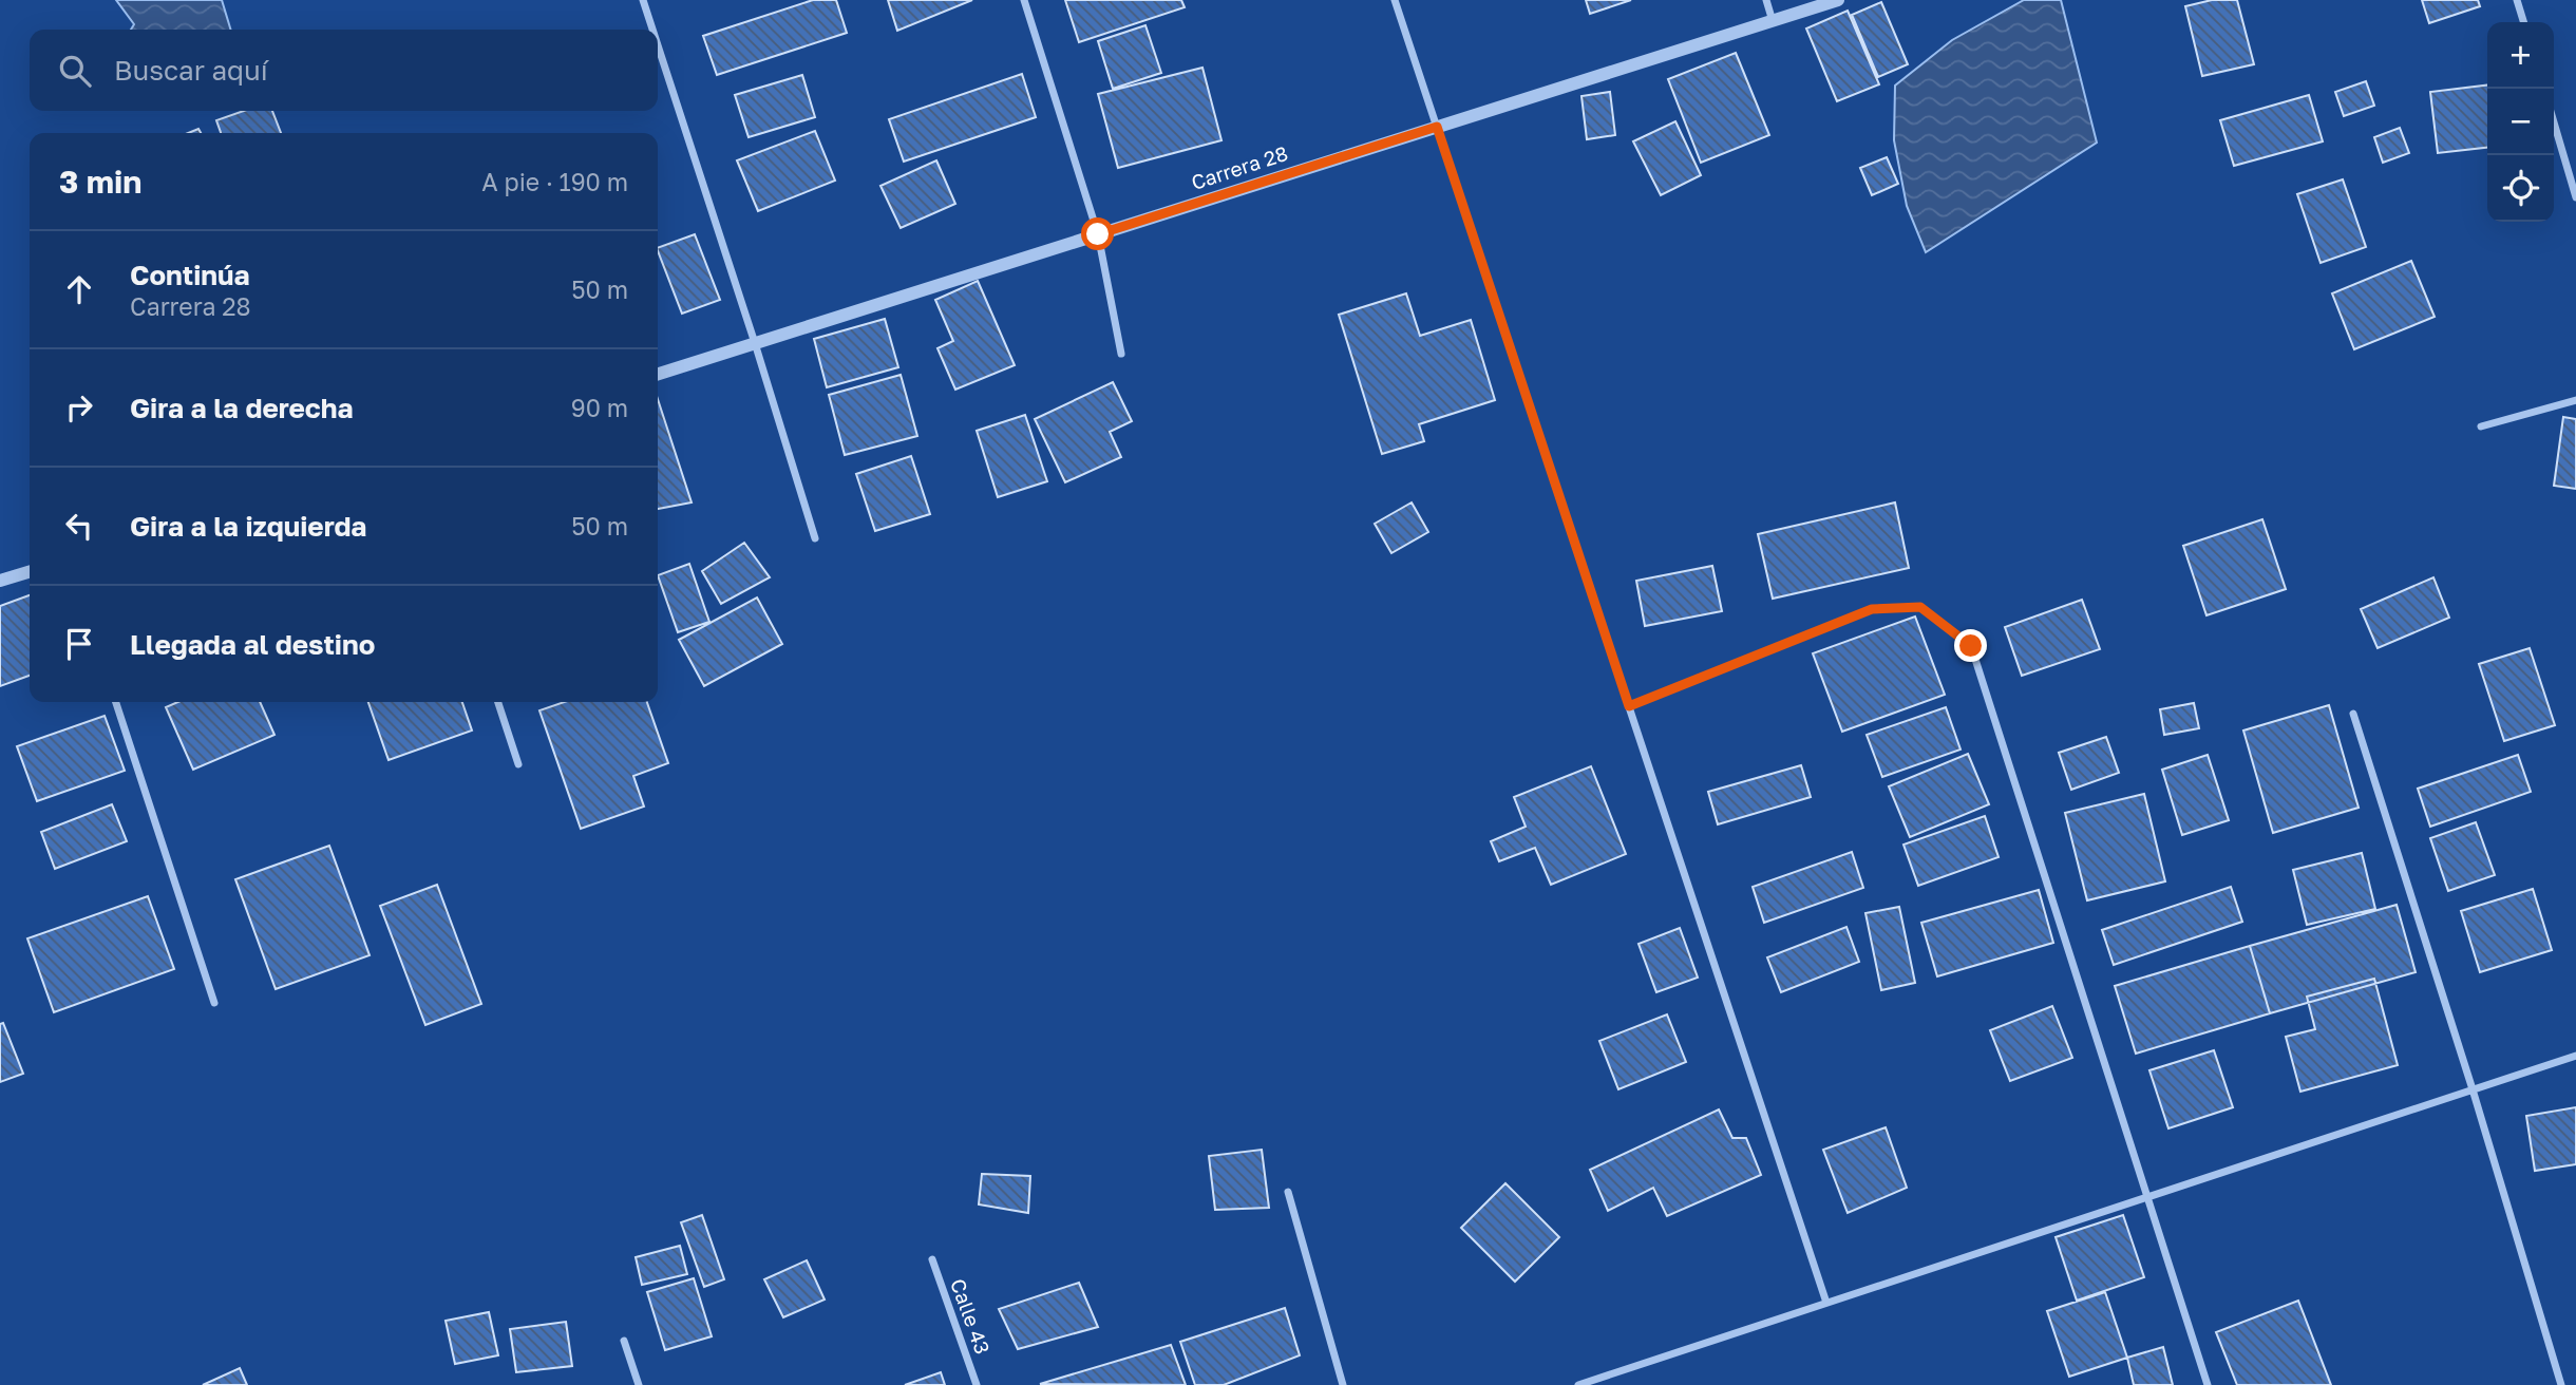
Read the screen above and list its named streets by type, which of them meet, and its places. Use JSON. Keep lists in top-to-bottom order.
{
  "streets": {
    "street": ["Carrera 28", "Calle 43"]
  },
  "page": {
    "map_buttons": ["+", "−"],
    "search": "Buscar aquí",
    "heading": ["3 min", "A pie · 190 m"],
    "list": [
      ["Continúa", "Carrera 28", "50 m"],
      ["Gira a la derecha", "90 m"],
      ["Gira a la izquierda", "50 m"],
      "Llegada al destino"
    ]
  }
}
